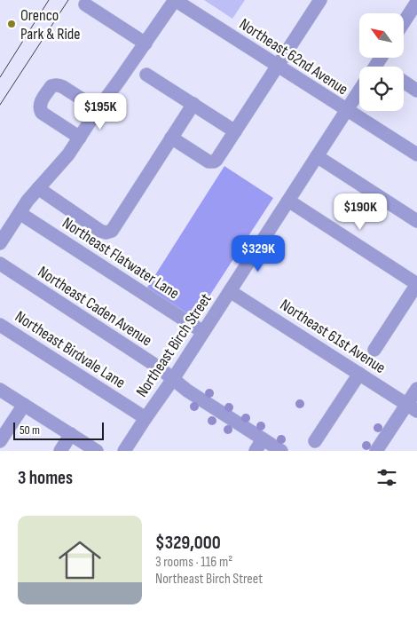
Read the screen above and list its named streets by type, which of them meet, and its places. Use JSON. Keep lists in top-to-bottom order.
{
  "streets": {
    "street": [
      "Northeast 62nd Avenue",
      "Northeast Flatwater Lane",
      "Northeast Caden Avenue",
      "Northeast 61st Avenue",
      "Northeast Birch Street",
      "Northeast Birdvale Lane"
    ]
  },
  "crossings": [
    ["Northeast 62nd Avenue", "Northeast Birch Street"],
    ["Northeast Flatwater Lane", "Northeast Birch Street"],
    ["Northeast Caden Avenue", "Northeast Birch Street"],
    ["Northeast 61st Avenue", "Northeast Birch Street"],
    ["Northeast Birch Street", "Northeast Birdvale Lane"]
  ],
  "places": ["Orenco Park & Ride"],
  "scale_bar": "50 m",
  "north": "top left",
  "page": {
    "price": ["$195K", "$190K", "$329K"],
    "scale": "50 m",
    "heading": "3 homes",
    "list": [
      {
        "name": "$329,000",
        "note": "3 rooms · 116 m² · Northeast Birch Street"
      }
    ]
  }
}
